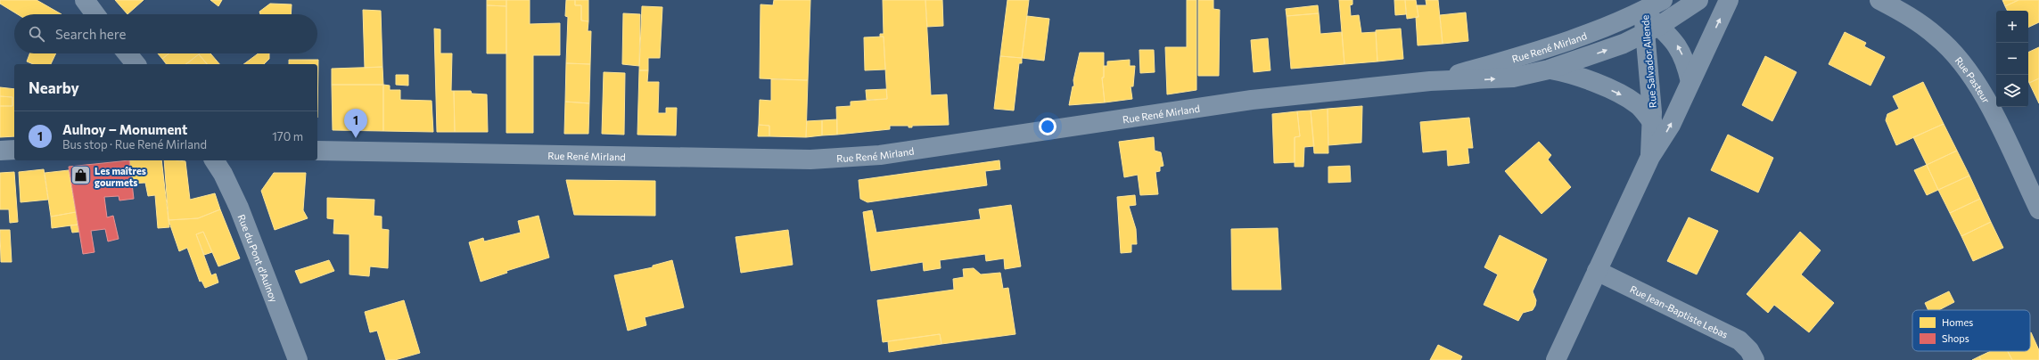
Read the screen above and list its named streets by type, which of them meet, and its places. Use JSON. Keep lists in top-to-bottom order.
{
  "streets": {
    "street": [
      "Rue René Mirland",
      "Rue Salvador Allende",
      "Rue Pasteur",
      "Rue du Pont d'Aulnoy",
      "Rue Jean-Baptiste Lebas"
    ]
  },
  "crossings": [
    ["Rue René Mirland", "Rue Salvador Allende"],
    ["Rue Salvador Allende", "Rue Jean-Baptiste Lebas"]
  ],
  "places": {
    "shop": ["Les maîtres gourmets"]
  },
  "legend": ["Homes", "Shops"],
  "page": {
    "map_buttons": ["+", "−"],
    "search": "Search here",
    "heading": "Nearby",
    "pins": "1",
    "list": [
      {
        "mark": "1",
        "name": "Aulnoy – Monument",
        "note": "Bus stop · Rue René Mirland",
        "value": "170 m"
      }
    ]
  }
}
